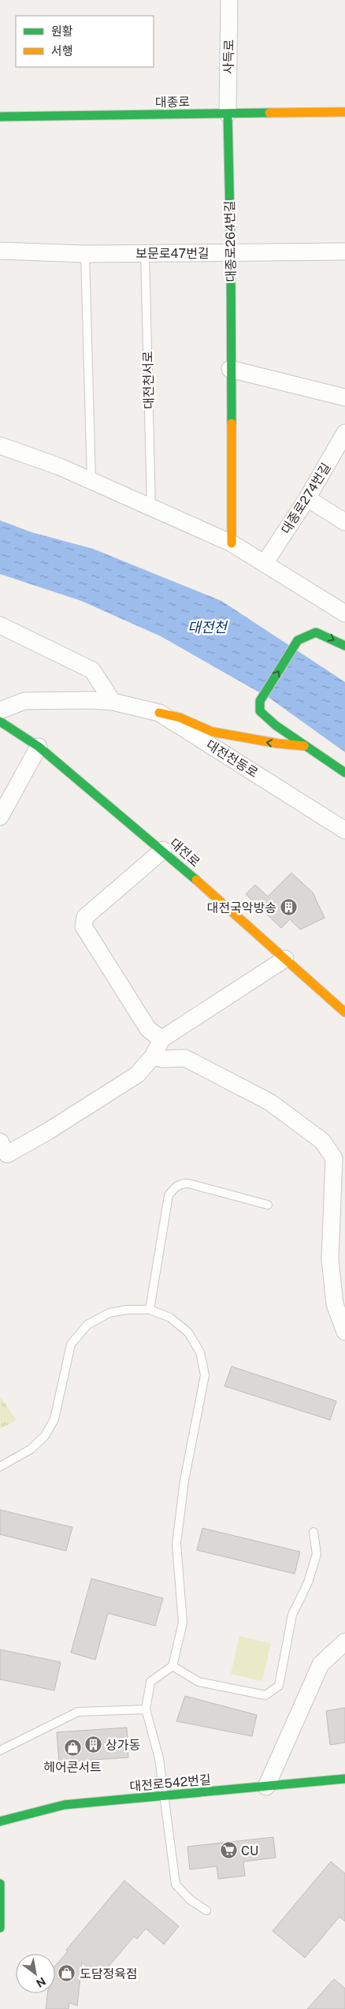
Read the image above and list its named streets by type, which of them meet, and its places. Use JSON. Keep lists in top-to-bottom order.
{
  "streets": {
    "main road": [
      "대종로",
      "대종로264번길",
      "대전로",
      "대전로542번길"
    ],
    "street": [
      "사득로",
      "보문로47번길",
      "대종로274번길",
      "대전천동로"
    ],
    "lane": ["대전천서로"]
  },
  "crossings": [
    ["사득로", "대종로"],
    ["사득로", "대종로264번길"],
    ["대종로", "대종로264번길"],
    ["대종로264번길", "보문로47번길"],
    ["보문로47번길", "대전천서로"]
  ],
  "water": ["대전천"],
  "places": {
    "building": ["대전국악방송", "상가동"],
    "shop": ["헤어콘서트", "도담정육점"],
    "supermarket": ["CU"]
  },
  "legend": ["원활", "서행"],
  "north": "bottom right"
}
